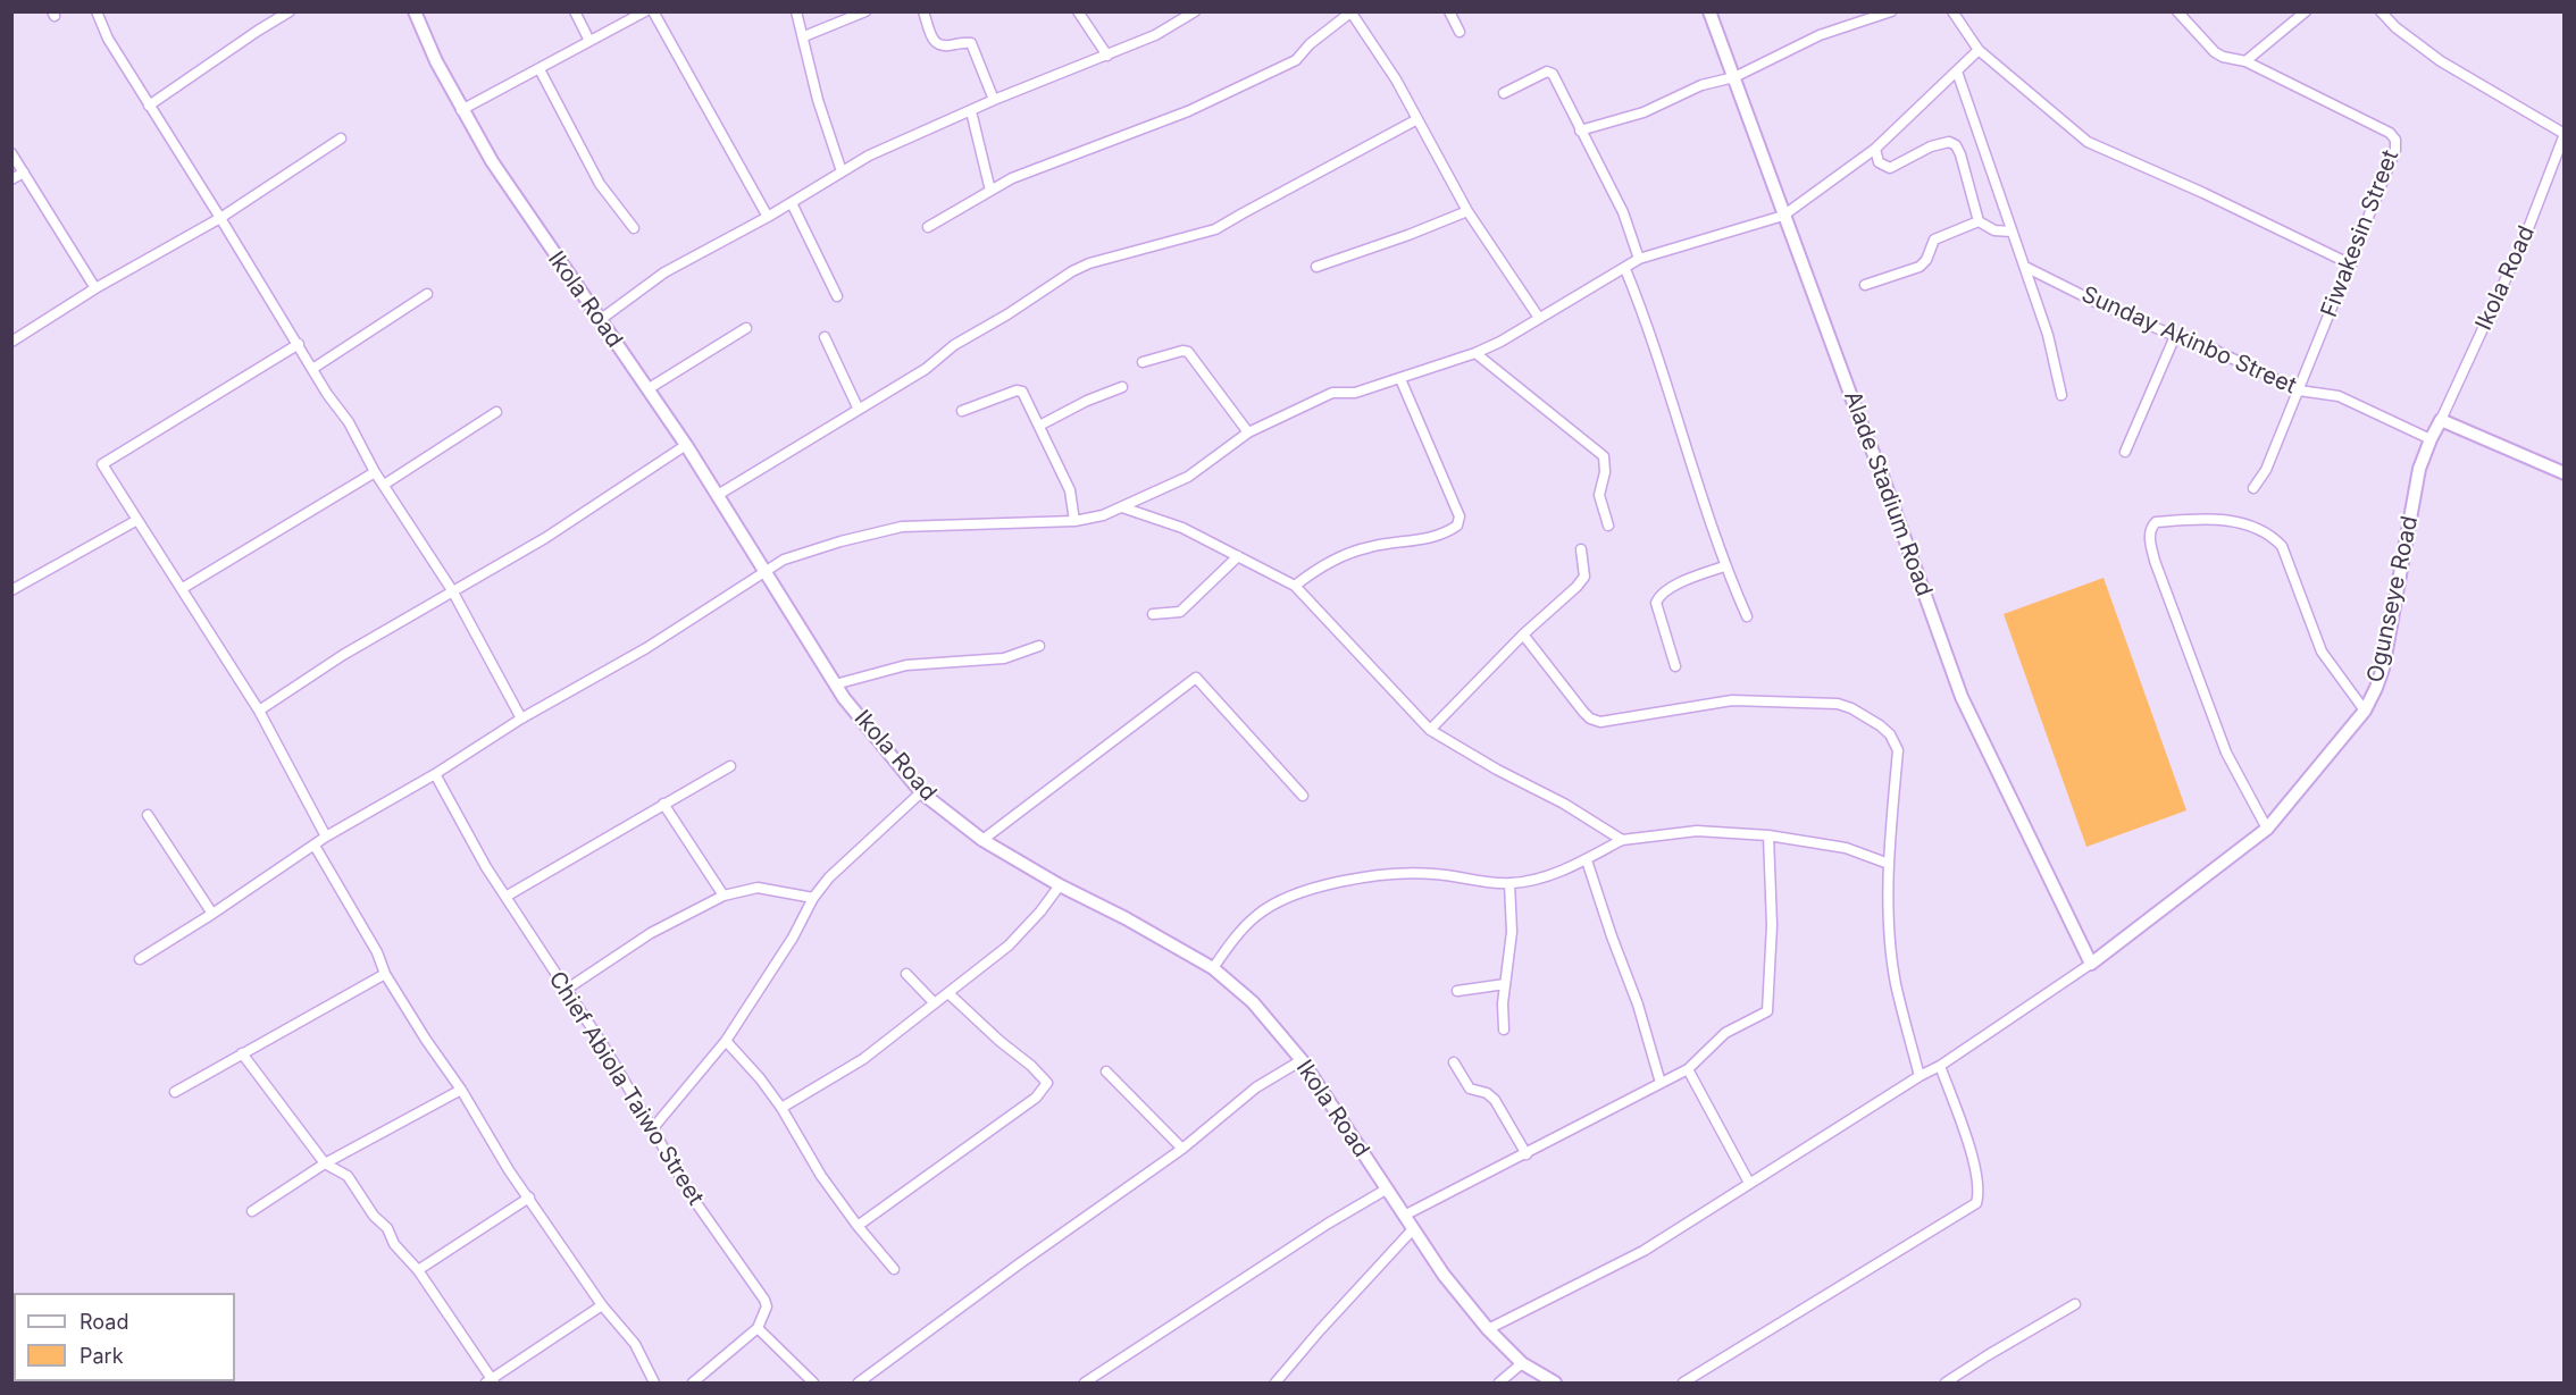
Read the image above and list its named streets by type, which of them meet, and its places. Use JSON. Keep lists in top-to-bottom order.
{
  "streets": {
    "street": [
      "Fiwakesin Street",
      "Ikola Road",
      "Sunday Akinbo Street",
      "Alade Stadium Road",
      "Ogunseye Road",
      "Chief Abiola Taiwo Street"
    ]
  },
  "crossings": [
    ["Fiwakesin Street", "Sunday Akinbo Street"],
    ["Ikola Road", "Ogunseye Road"],
    ["Sunday Akinbo Street", "Ogunseye Road"],
    ["Alade Stadium Road", "Ogunseye Road"]
  ],
  "legend": ["Road", "Park"]
}
